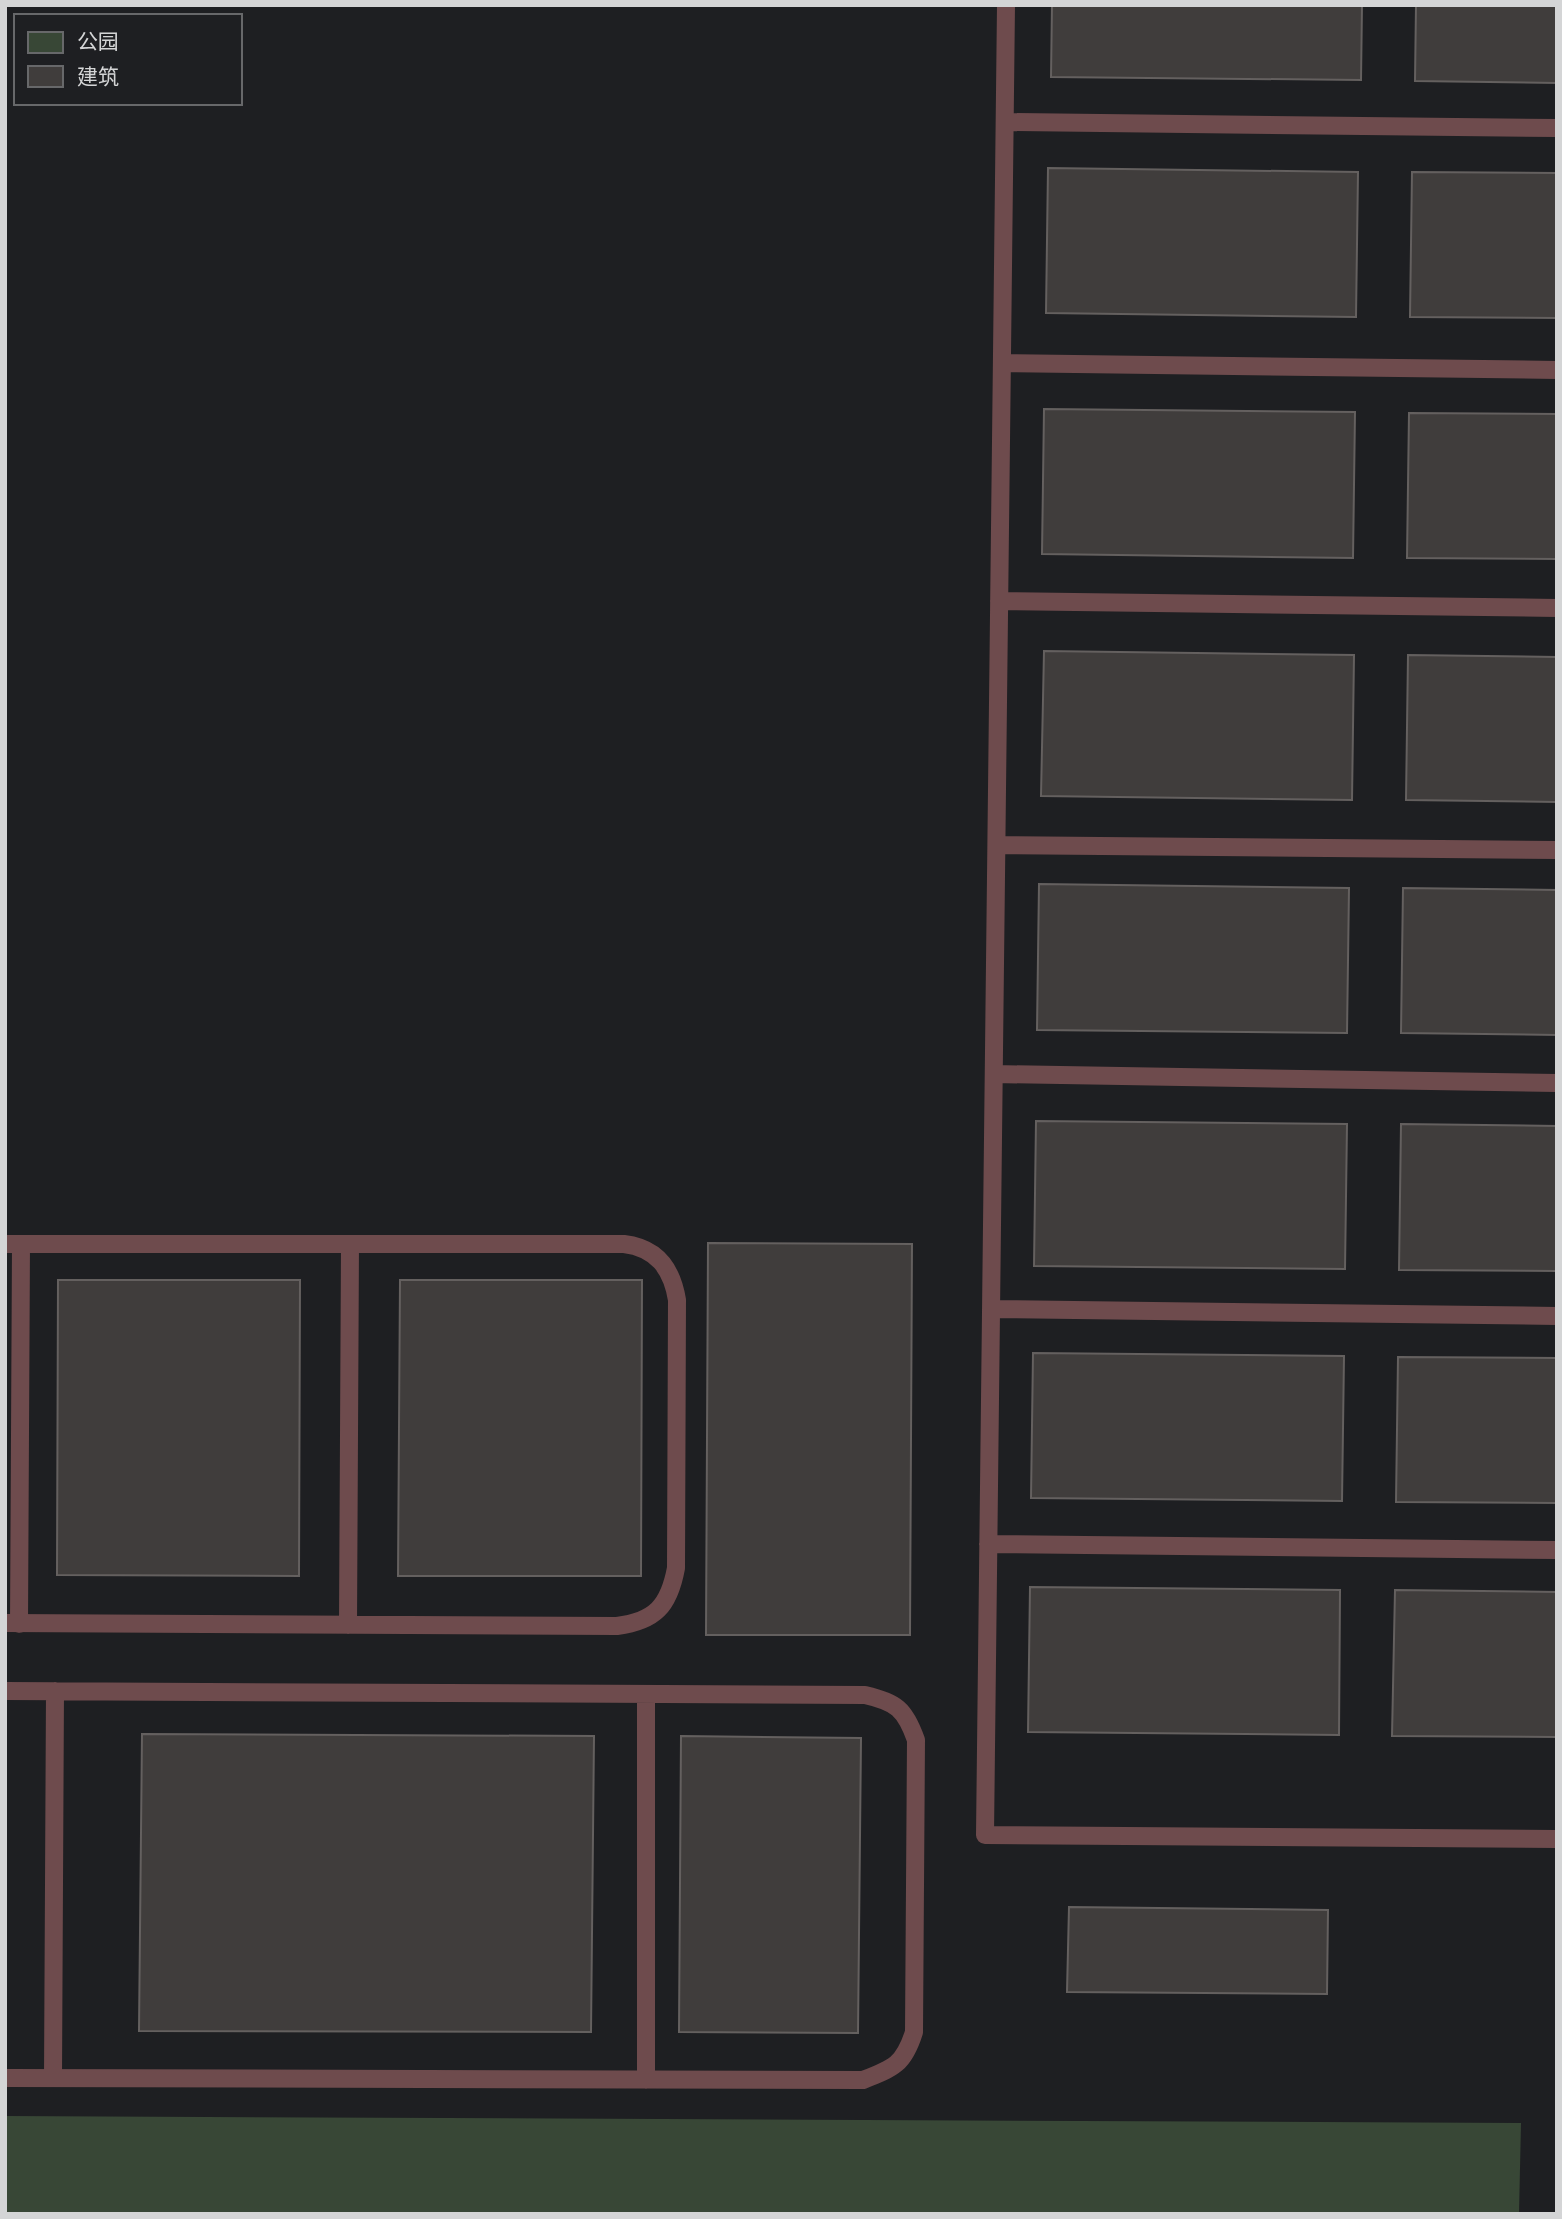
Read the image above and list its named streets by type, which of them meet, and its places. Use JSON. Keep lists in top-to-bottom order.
{
  "legend": ["公园", "建筑"]
}
